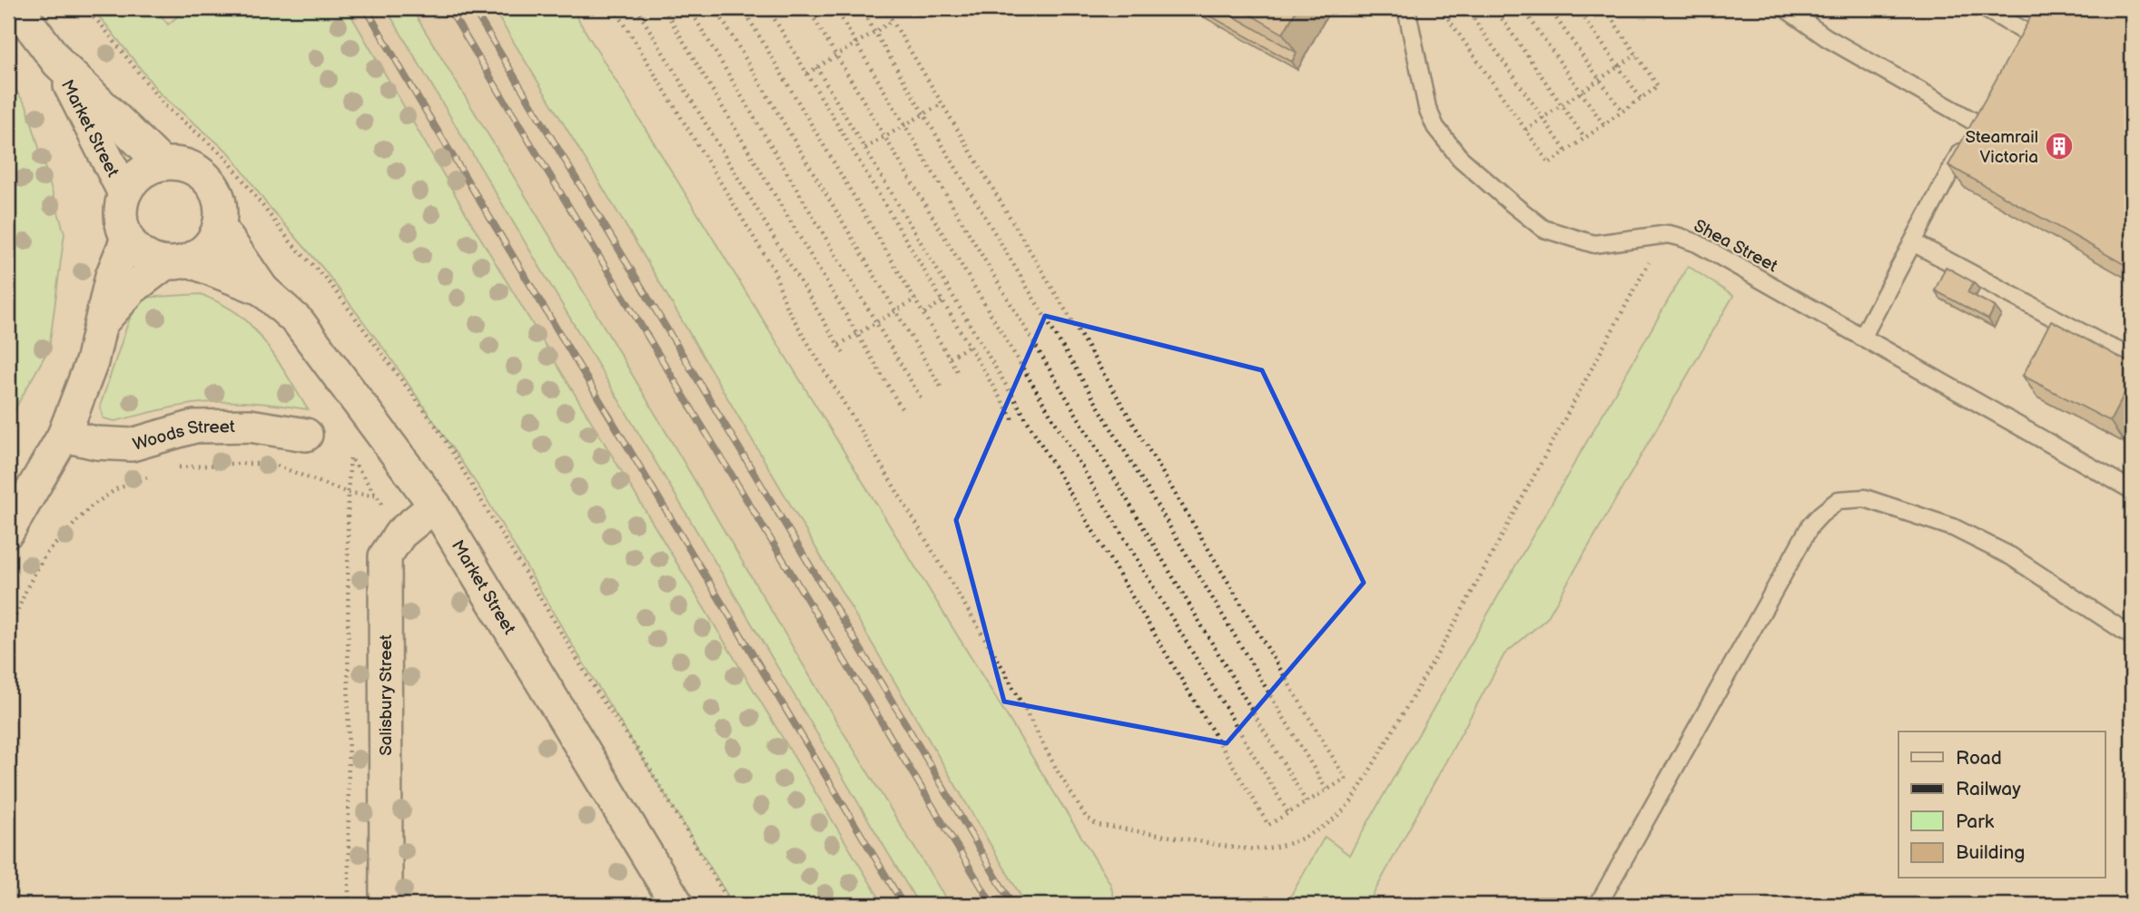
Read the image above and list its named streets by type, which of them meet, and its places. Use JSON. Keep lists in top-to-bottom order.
{
  "streets": {
    "street": ["Market Street", "Woods Street", "Salisbury Street"],
    "lane": ["Shea Street"]
  },
  "crossings": [
    ["Market Street", "Salisbury Street"]
  ],
  "places": {
    "building": ["Steamrail Victoria"]
  },
  "legend": [
    "Road",
    "Railway",
    "Park",
    "Building"
  ]
}
